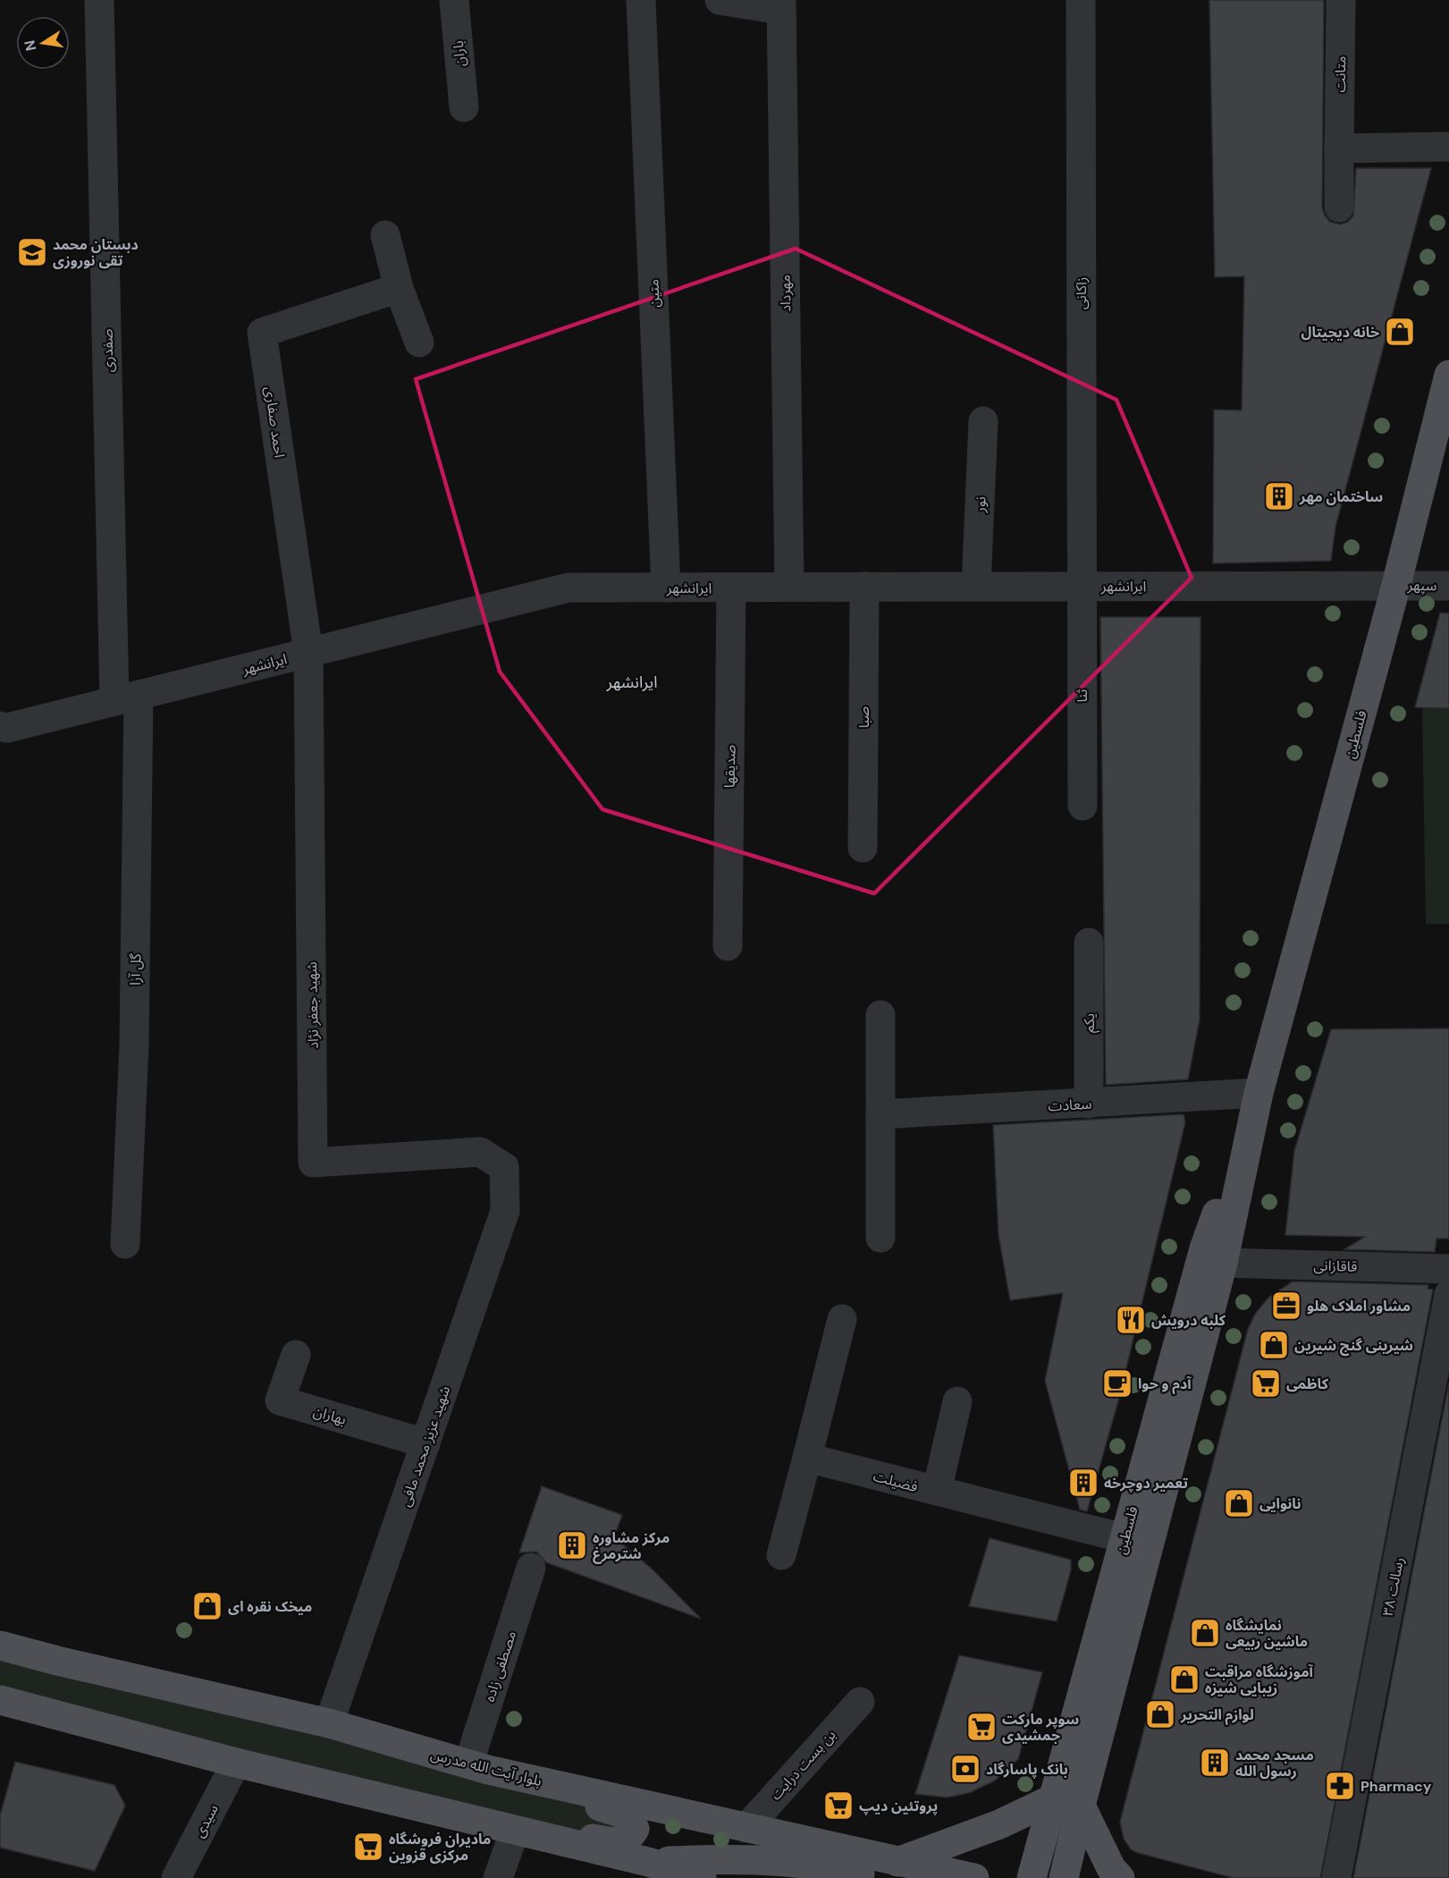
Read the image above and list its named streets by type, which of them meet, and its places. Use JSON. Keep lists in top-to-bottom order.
{
  "streets": {
    "main road": ["فلسطین", "بلوار آیت الله مدرس"],
    "street": [
      "باران",
      "متانت",
      "متین",
      "مهرداد",
      "زاکانی",
      "صفدری",
      "احمد صفاری",
      "نور",
      "سپهر",
      "ایرانشهر",
      "ثنا",
      "صبا",
      "صدیقها",
      "گل آرا",
      "شهید جعفر نژاد",
      "یکم",
      "سعادت",
      "قاقازانی",
      "بهاران",
      "شهید عزیز محمد مافی",
      "فضیلت",
      "۳۸ رسالت",
      "مصطفی زاده",
      "بن بست درایت",
      "سیدی"
    ]
  },
  "crossings": [
    ["متین", "ایرانشهر"],
    ["مهرداد", "ایرانشهر"],
    ["زاکانی", "ایرانشهر"],
    ["زاکانی", "ثنا"],
    ["صفدری", "ایرانشهر"],
    ["صفدری", "گل آرا"],
    ["احمد صفاری", "ایرانشهر"],
    ["احمد صفاری", "شهید جعفر نژاد"],
    ["نور", "ایرانشهر"],
    ["سپهر", "ایرانشهر"],
    ["سپهر", "فلسطین"],
    ["ایرانشهر", "ثنا"],
    ["ایرانشهر", "صبا"],
    ["ایرانشهر", "فلسطین"],
    ["ایرانشهر", "صدیقها"],
    ["ایرانشهر", "گل آرا"],
    ["ایرانشهر", "شهید جعفر نژاد"],
    ["فلسطین", "سعادت"],
    ["فلسطین", "قاقازانی"],
    ["فلسطین", "فضیلت"],
    ["شهید جعفر نژاد", "شهید عزیز محمد مافی"],
    ["یکم", "سعادت"],
    ["بهاران", "شهید عزیز محمد مافی"],
    ["شهید عزیز محمد مافی", "بلوار آیت الله مدرس"],
    ["مصطفی زاده", "بلوار آیت الله مدرس"],
    ["بن بست درایت", "بلوار آیت الله مدرس"]
  ],
  "districts": ["ایرانشهر"],
  "places": {
    "school or university": ["دبستان محمد تقی نوروزی"],
    "shop": [
      "خانه دیجیتال",
      "شیرینی گنج شیرین",
      "نانوایی",
      "میخک نقره ای",
      "نمایشگاه ماشین ربیعی",
      "آموزشگاه مراقبت زیبایی شیزه",
      "لوازم التحریر"
    ],
    "building": [
      "ساختمان مهر",
      "تعمیر دوچرخه",
      "مرکز مشاوره شترمرغ",
      "مسجد محمد رسول الله"
    ],
    "office": ["مشاور املاک هلو"],
    "restaurant": ["کلبه درویش"],
    "cafe": ["آدم و حوا"],
    "supermarket": [
      "کاظمی",
      "سوپر مارکت جمشیدی",
      "پروتئین دیپ",
      "مادیران فروشگاه مرکزی قزوین"
    ],
    "bank": ["بانک پاسارگاد"],
    "pharmacy": ["Pharmacy"]
  },
  "north": "left"
}
